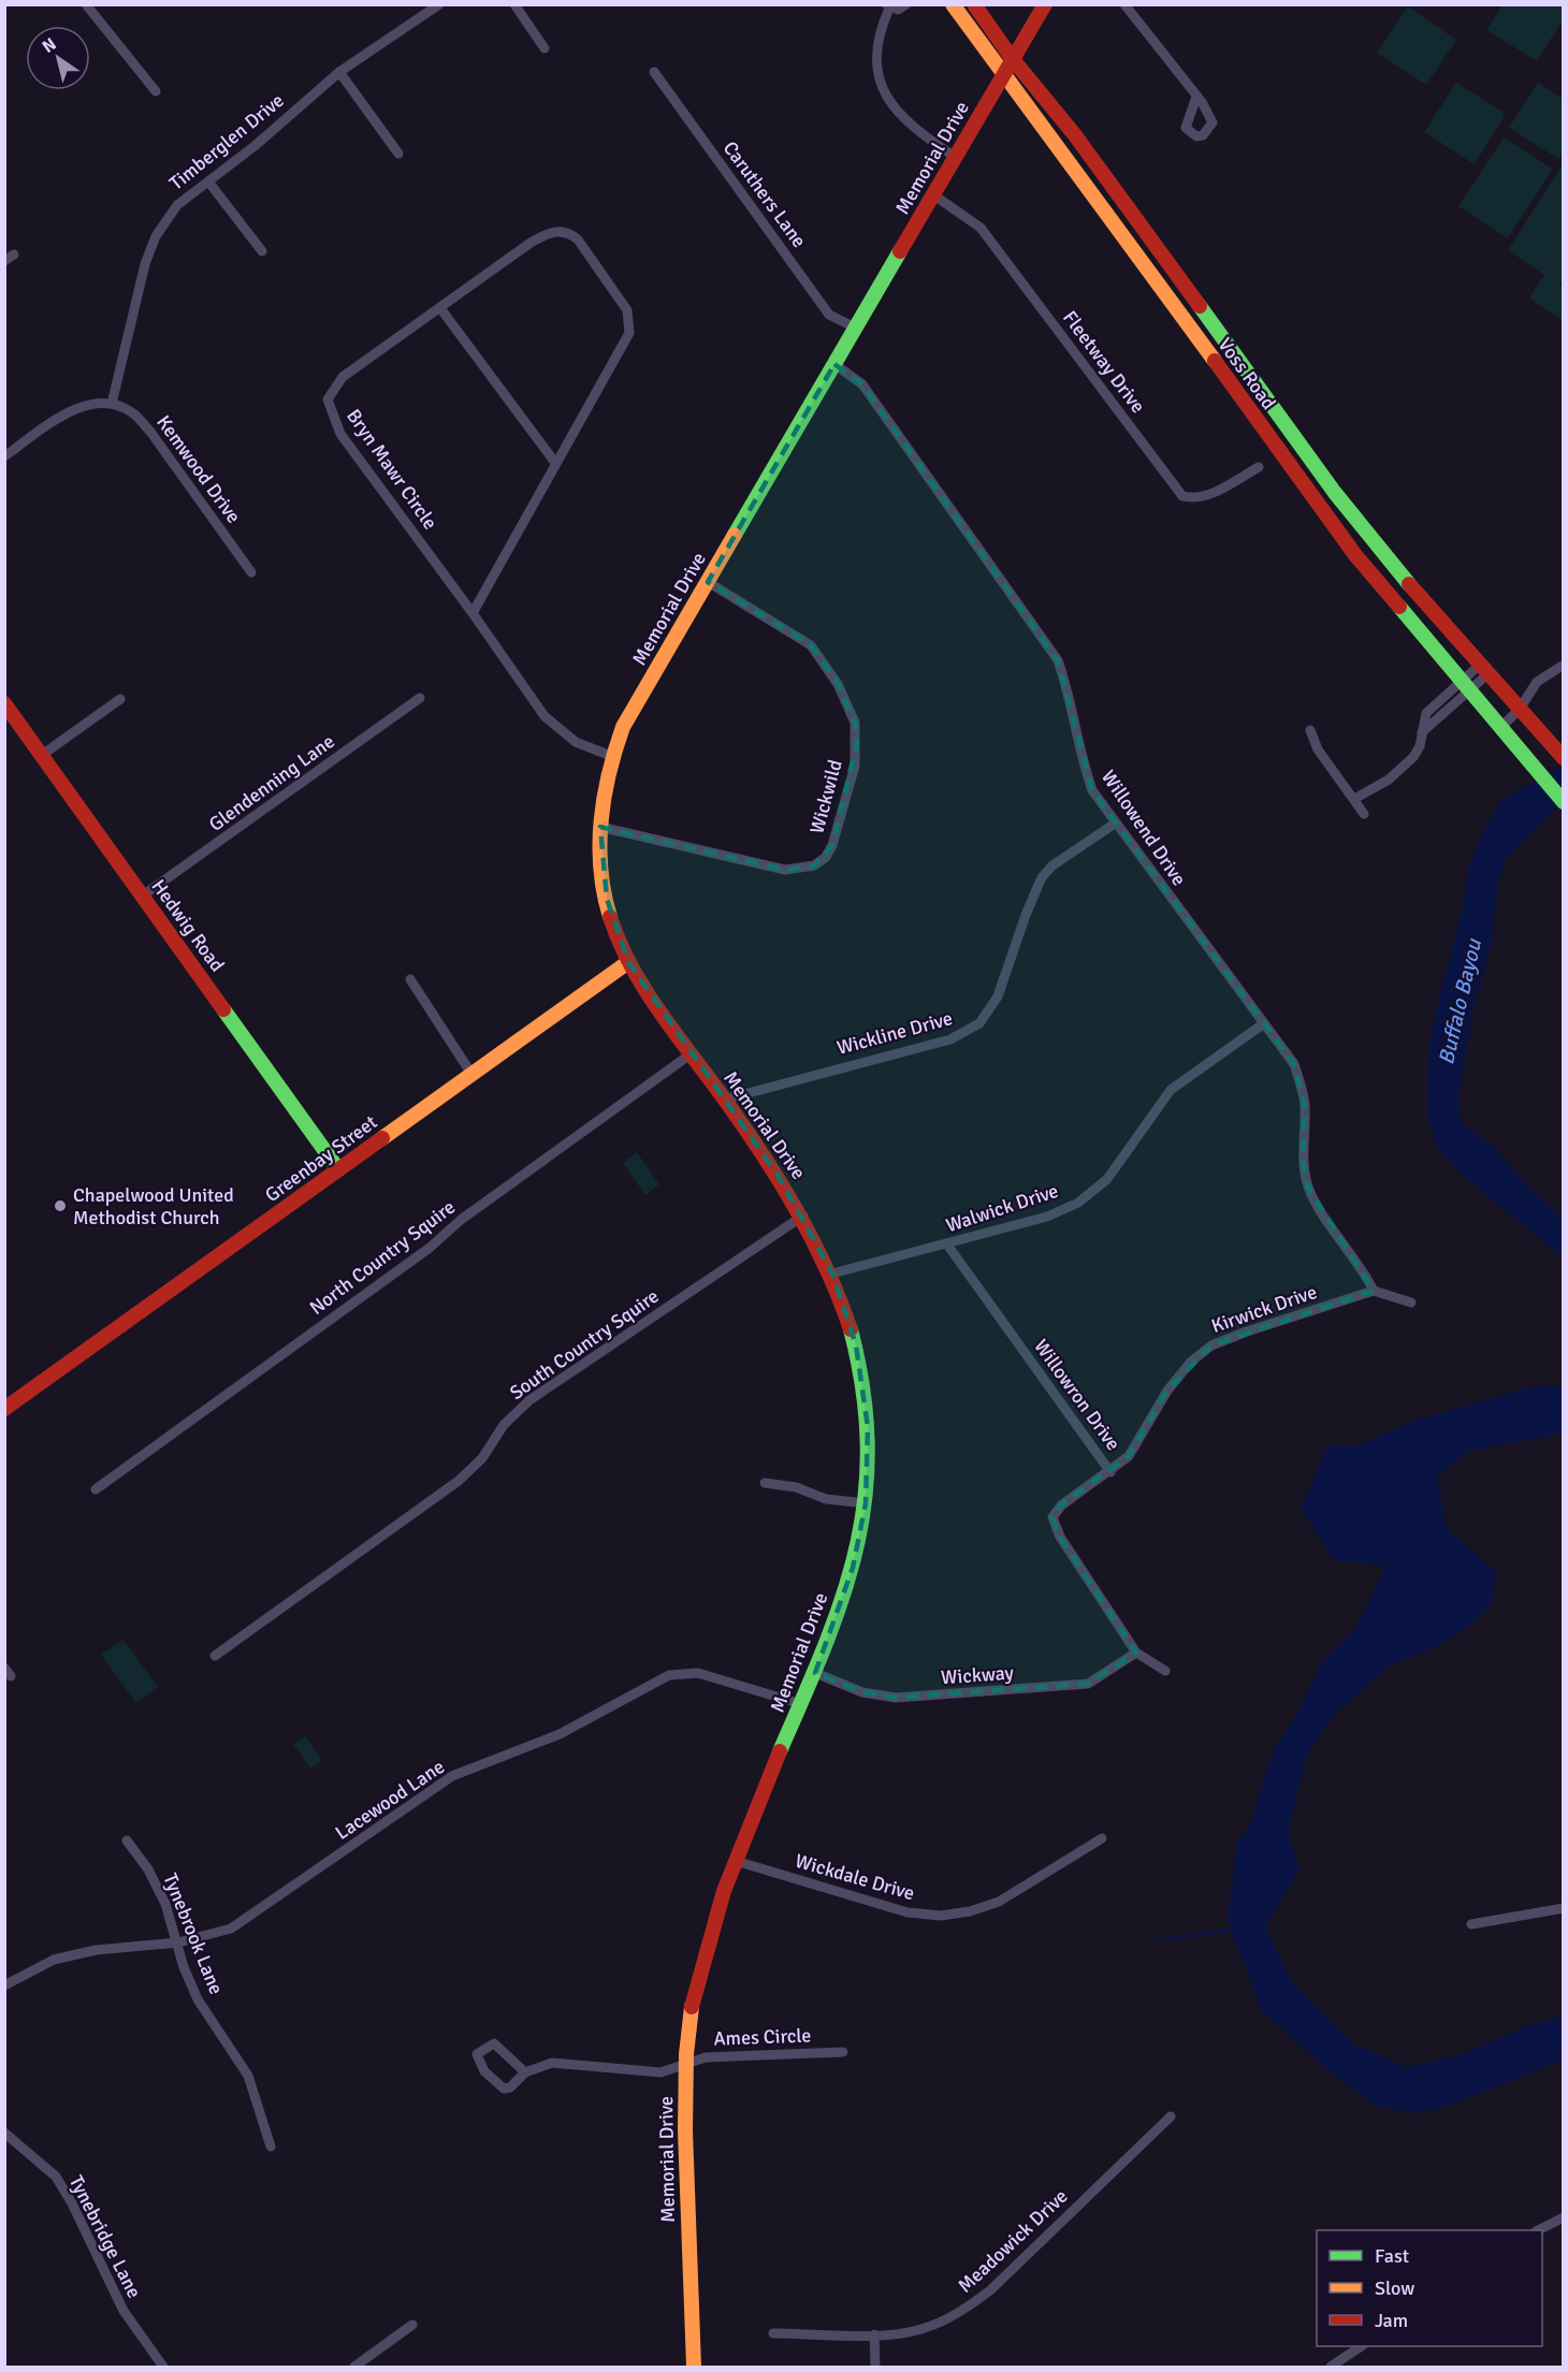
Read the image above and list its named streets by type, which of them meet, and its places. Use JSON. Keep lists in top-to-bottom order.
{
  "streets": {
    "street": [
      "Timberglen Drive",
      "Memorial Drive",
      "Caruthers Lane",
      "Fleetway Drive",
      "Voss Road",
      "Kemwood Drive",
      "Bryn Mawr Circle",
      "Glendenning Lane",
      "Wickwild",
      "Willowend Drive",
      "Hedwig Road",
      "Wickline Drive",
      "Greenbay Street",
      "Walwick Drive",
      "North Country Squire",
      "Kirwick Drive",
      "South Country Squire",
      "Willowron Drive",
      "Wickway",
      "Lacewood Lane",
      "Wickdale Drive",
      "Tynebrook Lane",
      "Ames Circle",
      "Tynebridge Lane",
      "Meadowick Drive"
    ]
  },
  "crossings": [
    ["Timberglen Drive", "Kemwood Drive"],
    ["Memorial Drive", "Caruthers Lane"],
    ["Memorial Drive", "Fleetway Drive"],
    ["Memorial Drive", "Voss Road"],
    ["Memorial Drive", "Bryn Mawr Circle"],
    ["Memorial Drive", "Wickwild"],
    ["Memorial Drive", "Willowend Drive"],
    ["Memorial Drive", "Wickline Drive"],
    ["Memorial Drive", "Greenbay Street"],
    ["Memorial Drive", "Walwick Drive"],
    ["Memorial Drive", "North Country Squire"],
    ["Memorial Drive", "South Country Squire"],
    ["Memorial Drive", "Wickway"],
    ["Memorial Drive", "Lacewood Lane"],
    ["Memorial Drive", "Wickdale Drive"],
    ["Memorial Drive", "Ames Circle"],
    ["Glendenning Lane", "Hedwig Road"],
    ["Willowend Drive", "Wickline Drive"],
    ["Willowend Drive", "Walwick Drive"],
    ["Willowend Drive", "Kirwick Drive"],
    ["Hedwig Road", "Greenbay Street"],
    ["Walwick Drive", "Willowron Drive"],
    ["Kirwick Drive", "Willowron Drive"],
    ["Willowron Drive", "Wickway"],
    ["Lacewood Lane", "Tynebrook Lane"]
  ],
  "water": ["Buffalo Bayou"],
  "places": ["Chapelwood United Methodist Church"],
  "legend": ["Fast", "Slow", "Jam"],
  "north": "top left"
}
